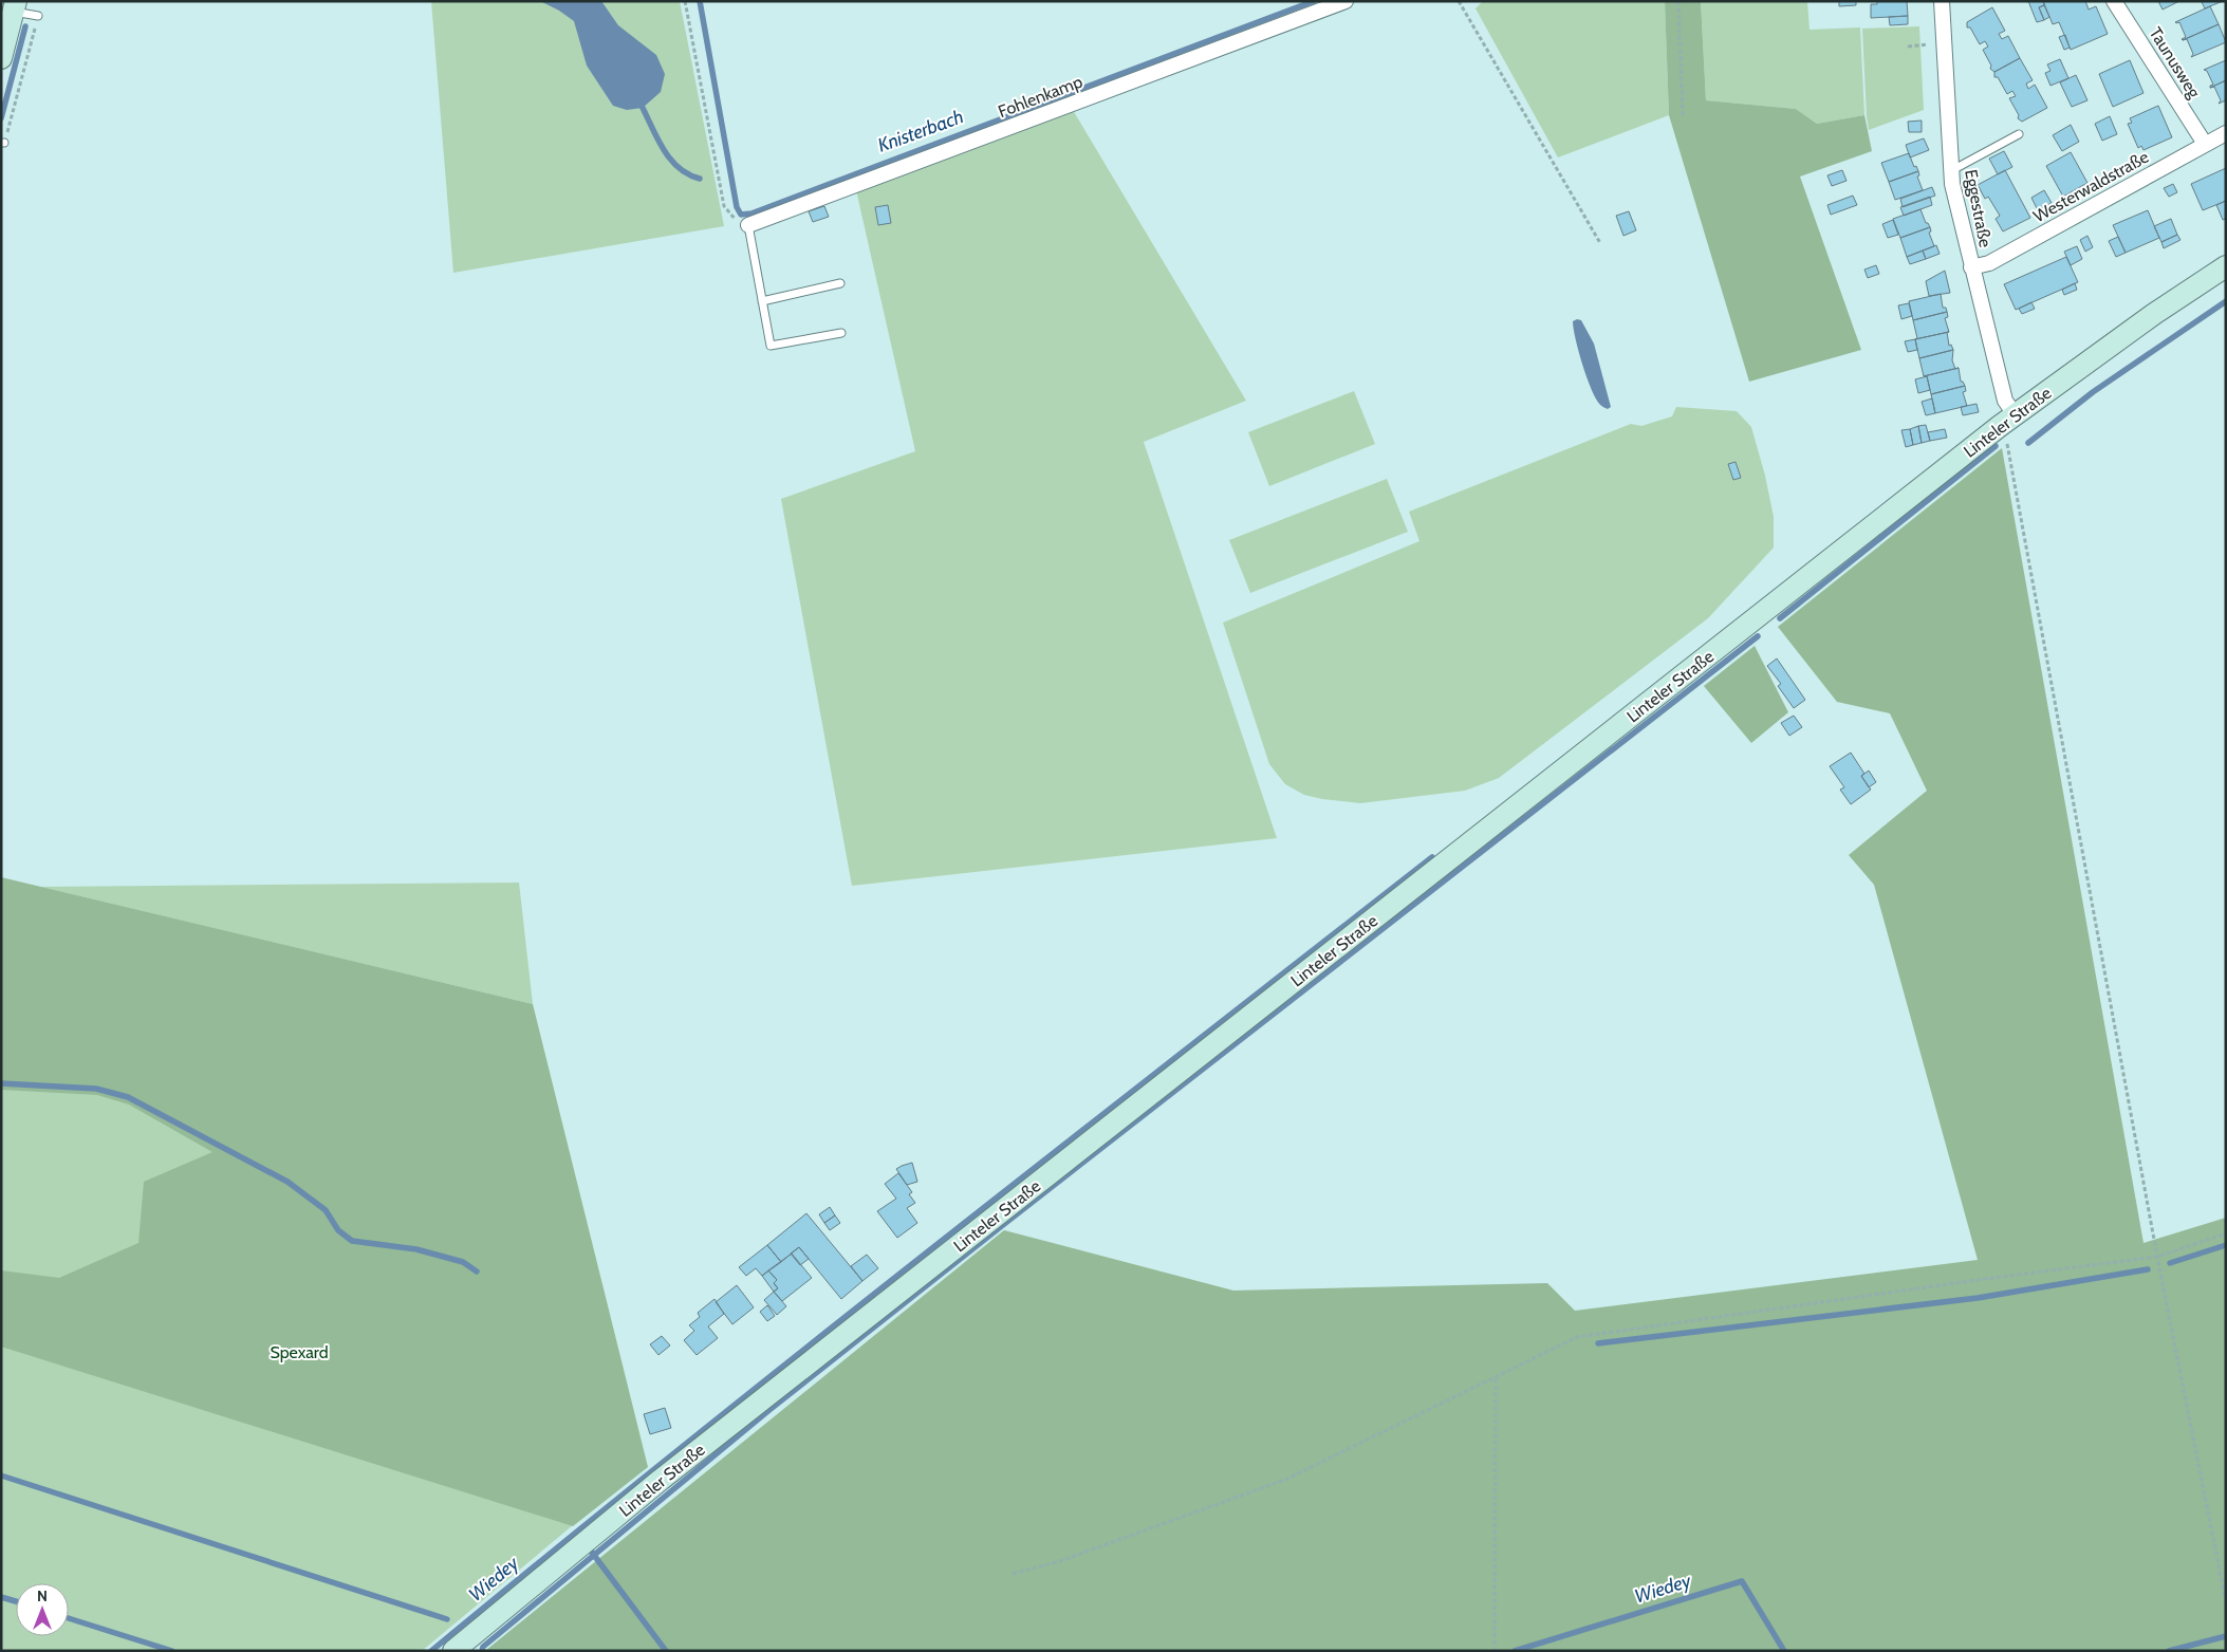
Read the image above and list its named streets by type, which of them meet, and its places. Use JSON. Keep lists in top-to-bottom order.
{
  "streets": {
    "street": [
      "Taunusweg",
      "Fohlenkamp",
      "Westerwaldstraße",
      "Eggestraße",
      "Linteler Straße"
    ]
  },
  "crossings": [
    ["Taunusweg", "Westerwaldstraße"],
    ["Westerwaldstraße", "Eggestraße"],
    ["Eggestraße", "Linteler Straße"]
  ],
  "water": ["Knisterbach", "Wiedey"],
  "parks": ["Spexard"],
  "north": "top"
}
